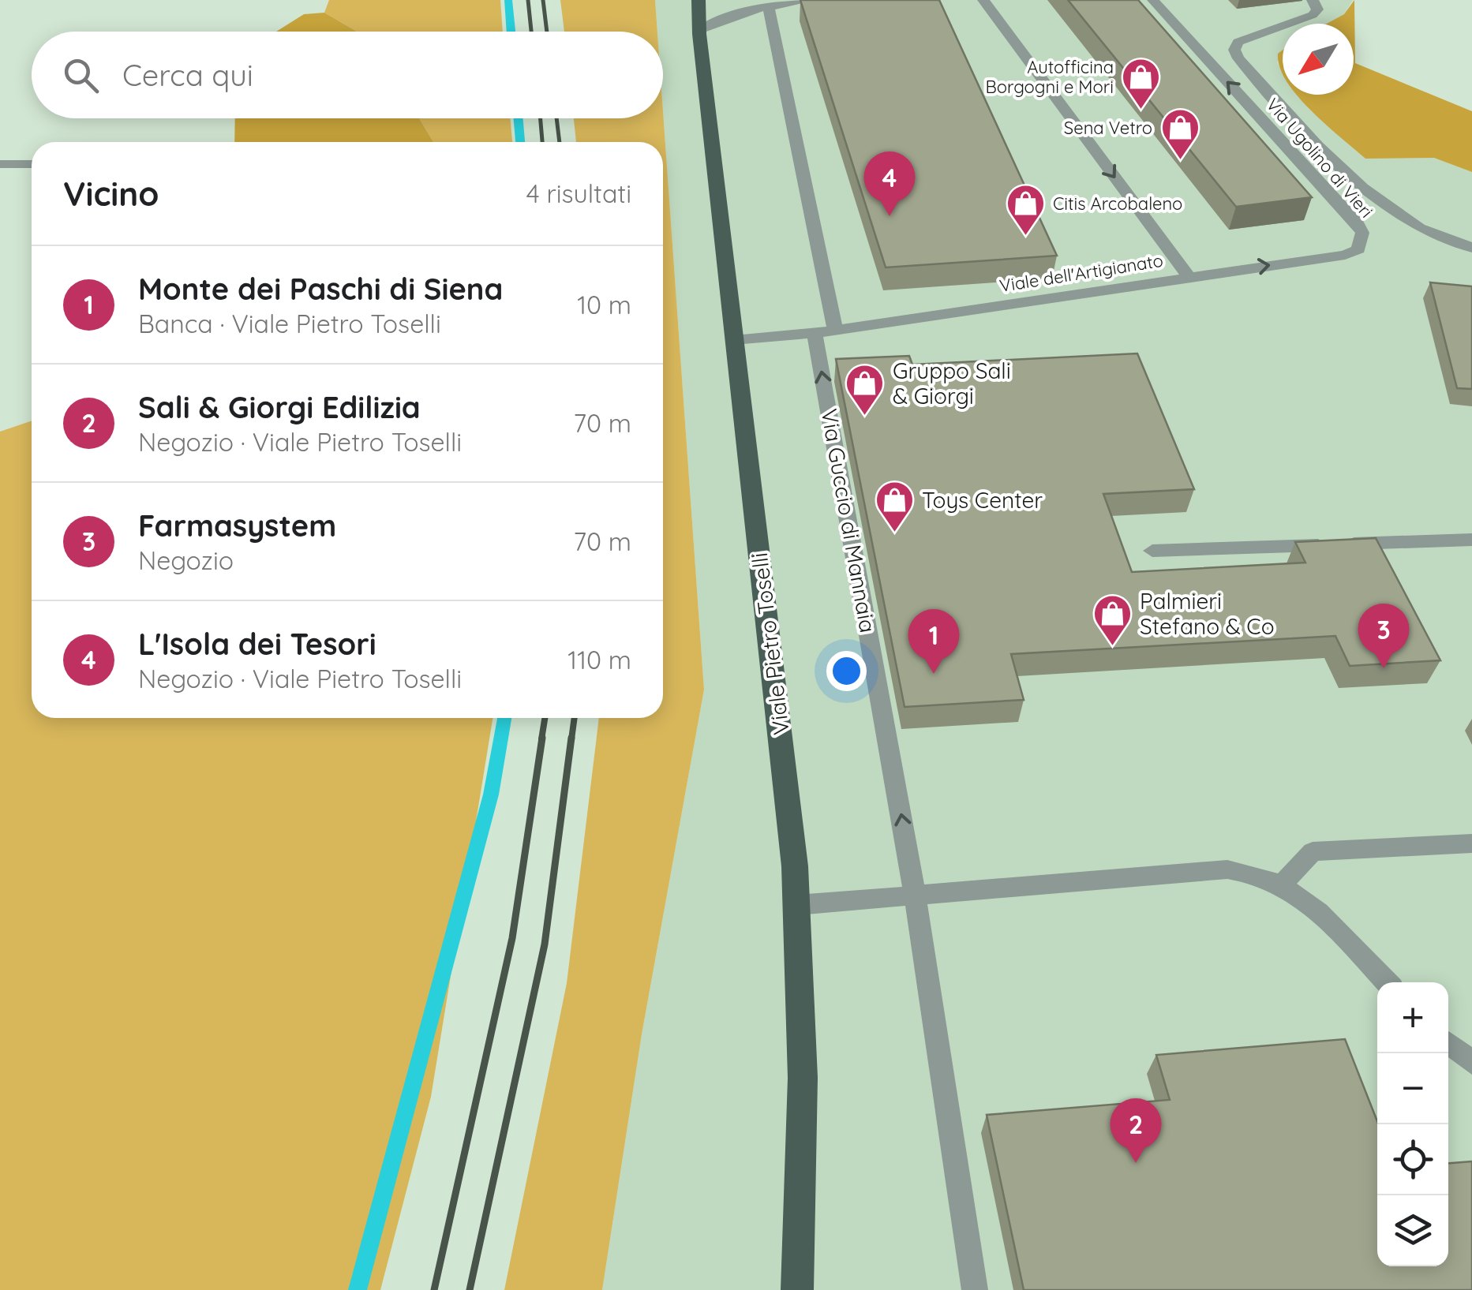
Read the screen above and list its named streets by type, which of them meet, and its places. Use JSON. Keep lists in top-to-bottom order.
{
  "streets": {
    "main road": ["Viale Pietro Toselli"],
    "lane": ["Via Ugolino di Vieri", "Viale dell'Artigianato", "Via Guccio di Mannaia"]
  },
  "crossings": [
    ["Via Ugolino di Vieri", "Viale dell'Artigianato"],
    ["Viale dell'Artigianato", "Via Guccio di Mannaia"],
    ["Viale dell'Artigianato", "Viale Pietro Toselli"]
  ],
  "one_way": ["Viale dell'Artigianato", "Via Guccio di Mannaia"],
  "places": {
    "shop": [
      "Autofficina Borgogni e Mori",
      "Sena Vetro",
      "Citis Arcobaleno",
      "Gruppo Sali & Giorgi",
      "Toys Center",
      "Palmieri Stefano & Co"
    ]
  },
  "north": "bottom left",
  "page": {
    "search": "Cerca qui",
    "heading": ["Vicino", "4 risultati"],
    "pins": [
      "4",
      "3",
      "1",
      "2"
    ],
    "list": [
      {
        "mark": "1",
        "name": "Monte dei Paschi di Siena",
        "note": "Banca · Viale Pietro Toselli",
        "value": "10 m"
      },
      {
        "mark": "2",
        "name": "Sali & Giorgi Edilizia",
        "note": "Negozio · Viale Pietro Toselli",
        "value": "70 m"
      },
      {
        "mark": "3",
        "name": "Farmasystem",
        "note": "Negozio",
        "value": "70 m"
      },
      {
        "mark": "4",
        "name": "L'Isola dei Tesori",
        "note": "Negozio · Viale Pietro Toselli",
        "value": "110 m"
      }
    ],
    "map_buttons": ["+", "−"]
  }
}
